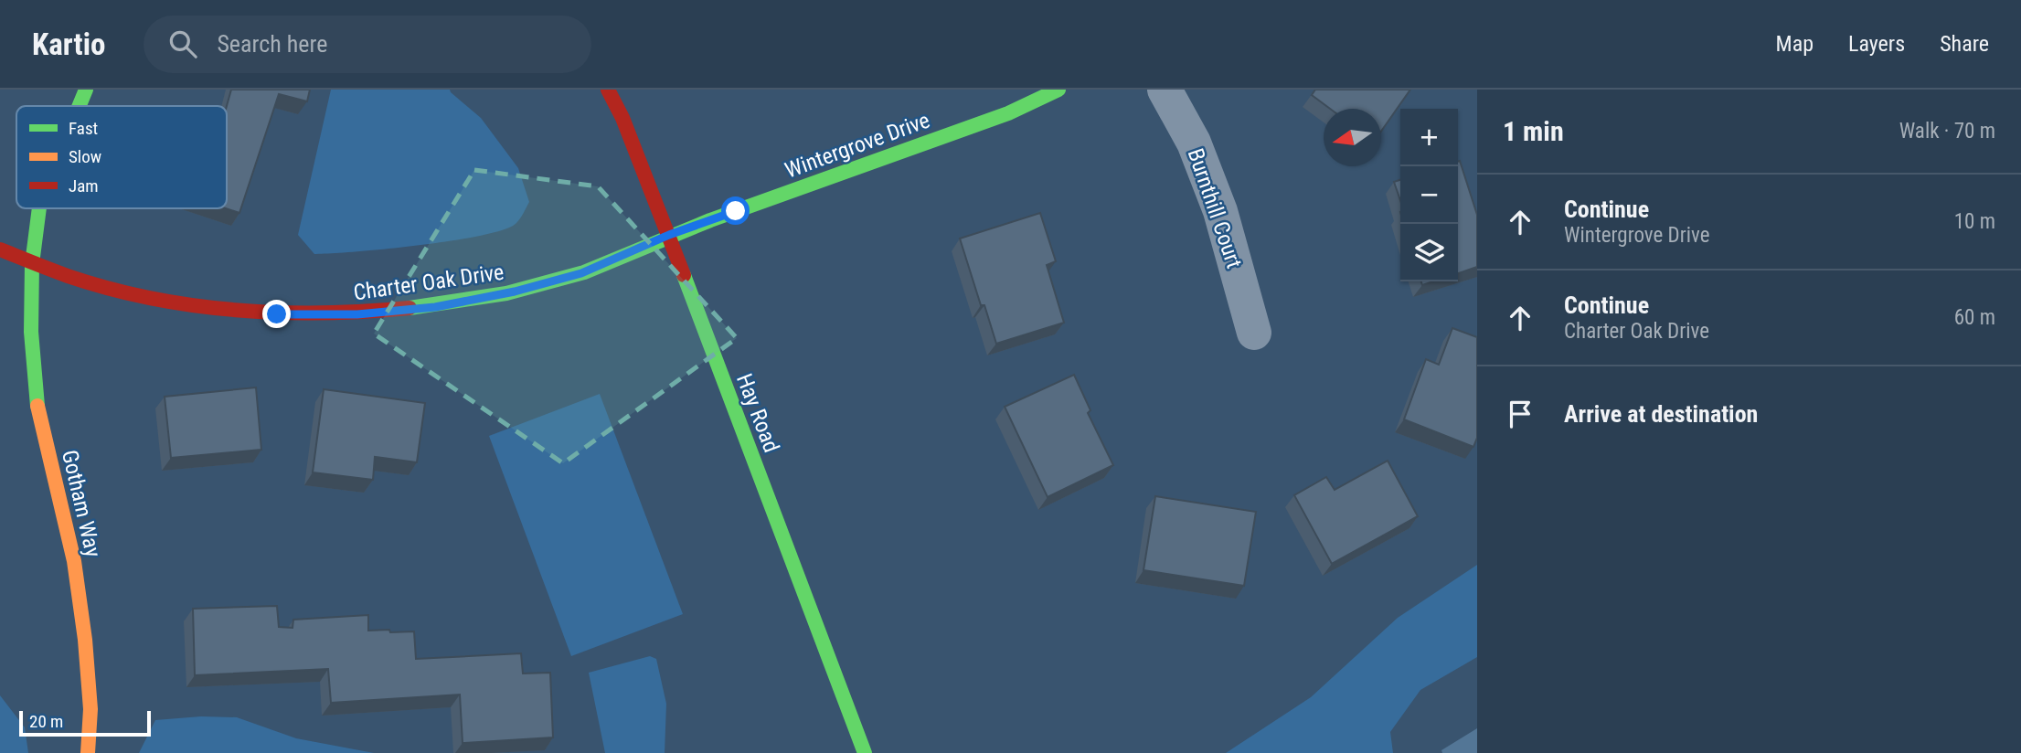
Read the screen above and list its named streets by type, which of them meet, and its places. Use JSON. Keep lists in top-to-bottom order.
{
  "streets": {
    "street": [
      "Wintergrove Drive",
      "Burnthill Court",
      "Charter Oak Drive",
      "Hay Road",
      "Gotham Way"
    ]
  },
  "crossings": [
    ["Wintergrove Drive", "Charter Oak Drive"],
    ["Wintergrove Drive", "Hay Road"],
    ["Charter Oak Drive", "Hay Road"],
    ["Charter Oak Drive", "Gotham Way"]
  ],
  "legend": ["Fast", "Slow", "Jam"],
  "scale_bar": "20 m",
  "north": "left",
  "page": {
    "header": "Kartio",
    "search": "Search here",
    "nav": ["Map", "Layers", "Share"],
    "heading": ["1 min", "Walk · 70 m"],
    "map_buttons": ["+", "−"],
    "list": [
      ["Continue", "Wintergrove Drive", "10 m"],
      ["Continue", "Charter Oak Drive", "60 m"],
      "Arrive at destination"
    ],
    "scale": "20 m"
  }
}
